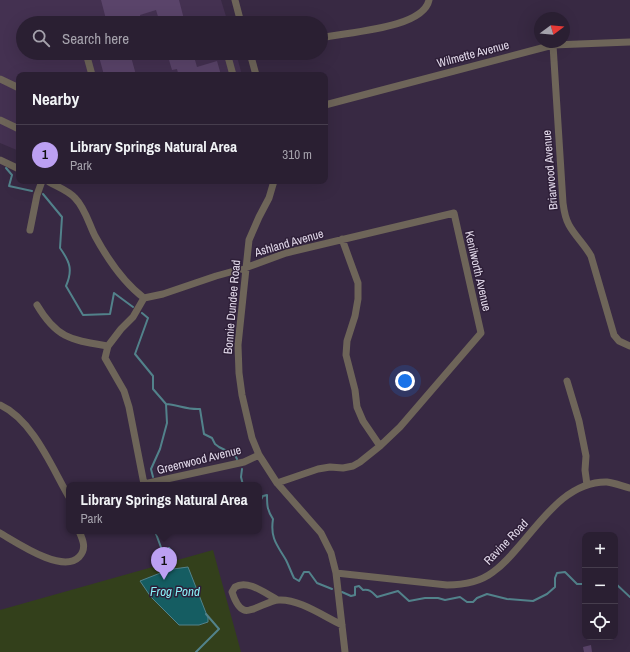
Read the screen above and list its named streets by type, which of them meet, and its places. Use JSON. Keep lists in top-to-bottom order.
{
  "streets": {
    "street": [
      "Wilmette Avenue",
      "Briarwood Avenue",
      "Ashland Avenue",
      "Kenilworth Avenue",
      "Bonnie Dundee Road",
      "Greenwood Avenue",
      "Ravine Road"
    ]
  },
  "crossings": [
    ["Ashland Avenue", "Kenilworth Avenue"],
    ["Ashland Avenue", "Bonnie Dundee Road"],
    ["Bonnie Dundee Road", "Greenwood Avenue"],
    ["Bonnie Dundee Road", "Ravine Road"]
  ],
  "water": ["Frog Pond"],
  "north": "right",
  "page": {
    "search": "Search here",
    "heading": "Nearby",
    "list": [
      {
        "mark": "1",
        "name": "Library Springs Natural Area",
        "note": "Park",
        "value": "310 m"
      }
    ],
    "popup": ["Library Springs Natural Area", "Park"],
    "map_buttons": ["+", "−"],
    "pins": "1"
  }
}
